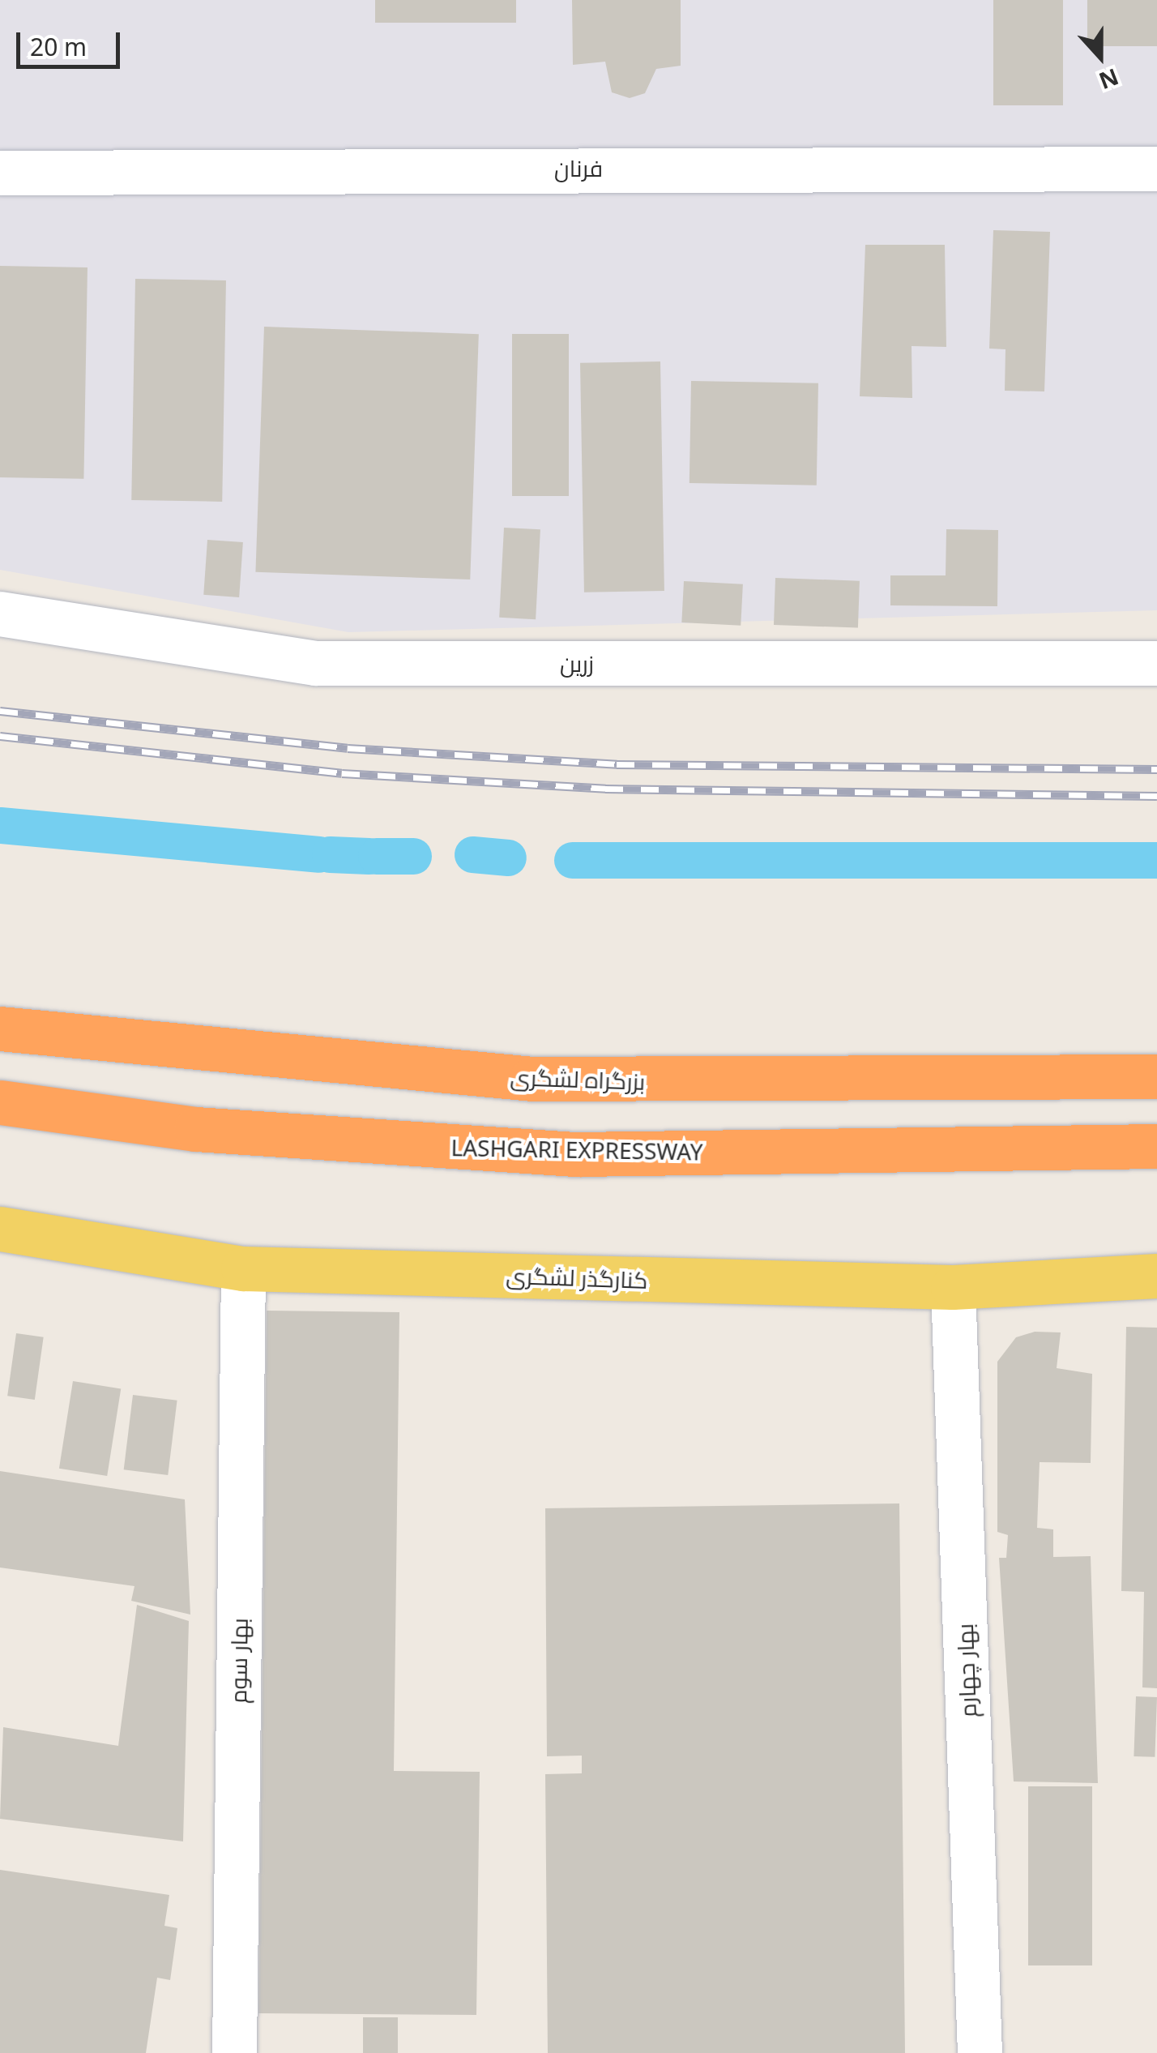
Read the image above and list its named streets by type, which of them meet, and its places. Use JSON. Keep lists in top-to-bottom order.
{
  "streets": {
    "highway": ["بزرگراه لشگری", "LASHGARI EXPRESSWAY"],
    "main road": ["کنارگذر لشگری"],
    "street": [
      "فرنان",
      "زرین",
      "بهار سوم",
      "بهار چهارم"
    ]
  },
  "crossings": [
    ["کنارگذر لشگری", "بهار سوم"],
    ["کنارگذر لشگری", "بهار چهارم"]
  ],
  "scale_bar": "20 m",
  "north": "bottom"
}
